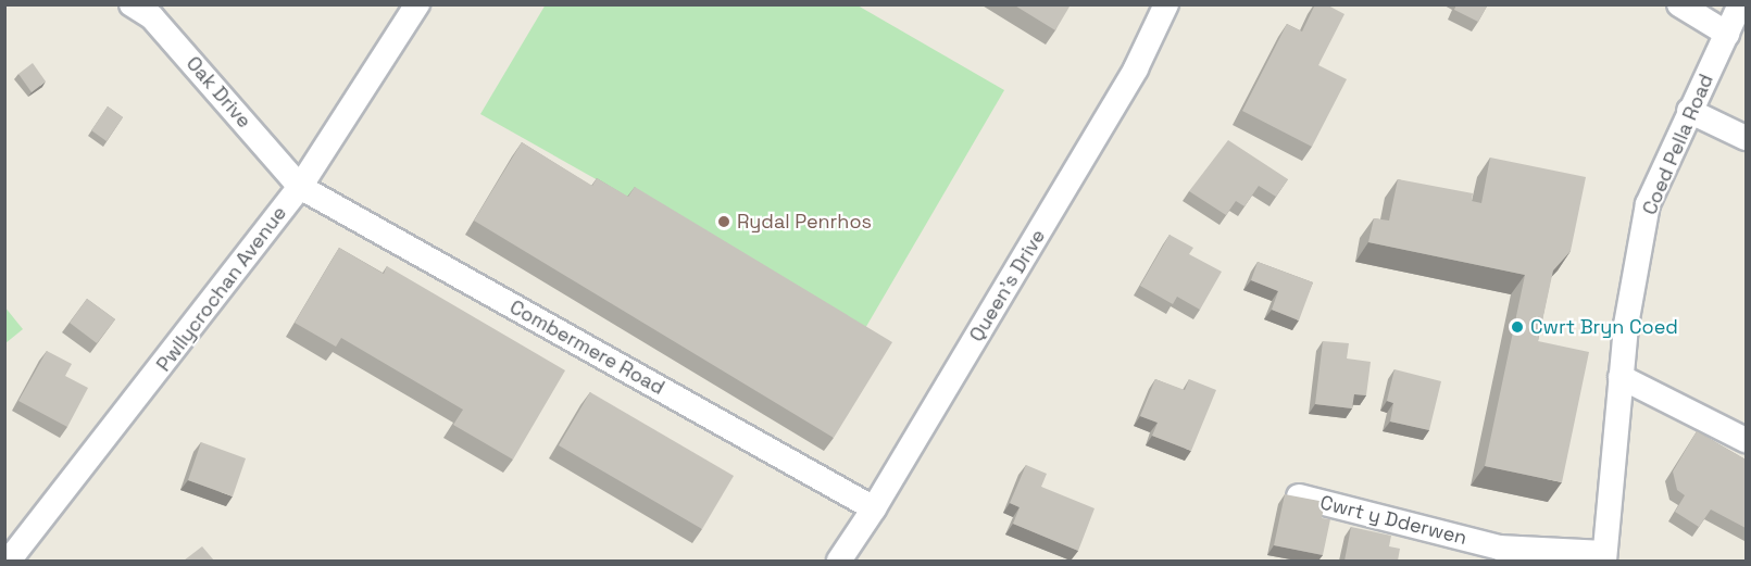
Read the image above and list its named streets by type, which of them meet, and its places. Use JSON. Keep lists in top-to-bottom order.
{
  "streets": {
    "street": [
      "Oak Drive",
      "Coed Pella Road",
      "Queen's Drive",
      "Pwllycrochan Avenue",
      "Combermere Road",
      "Cwrt y Dderwen"
    ]
  },
  "crossings": [
    ["Oak Drive", "Pwllycrochan Avenue"],
    ["Oak Drive", "Combermere Road"],
    ["Coed Pella Road", "Cwrt y Dderwen"],
    ["Queen's Drive", "Combermere Road"],
    ["Pwllycrochan Avenue", "Combermere Road"]
  ],
  "places": ["Rydal Penrhos", "Cwrt Bryn Coed"]
}
